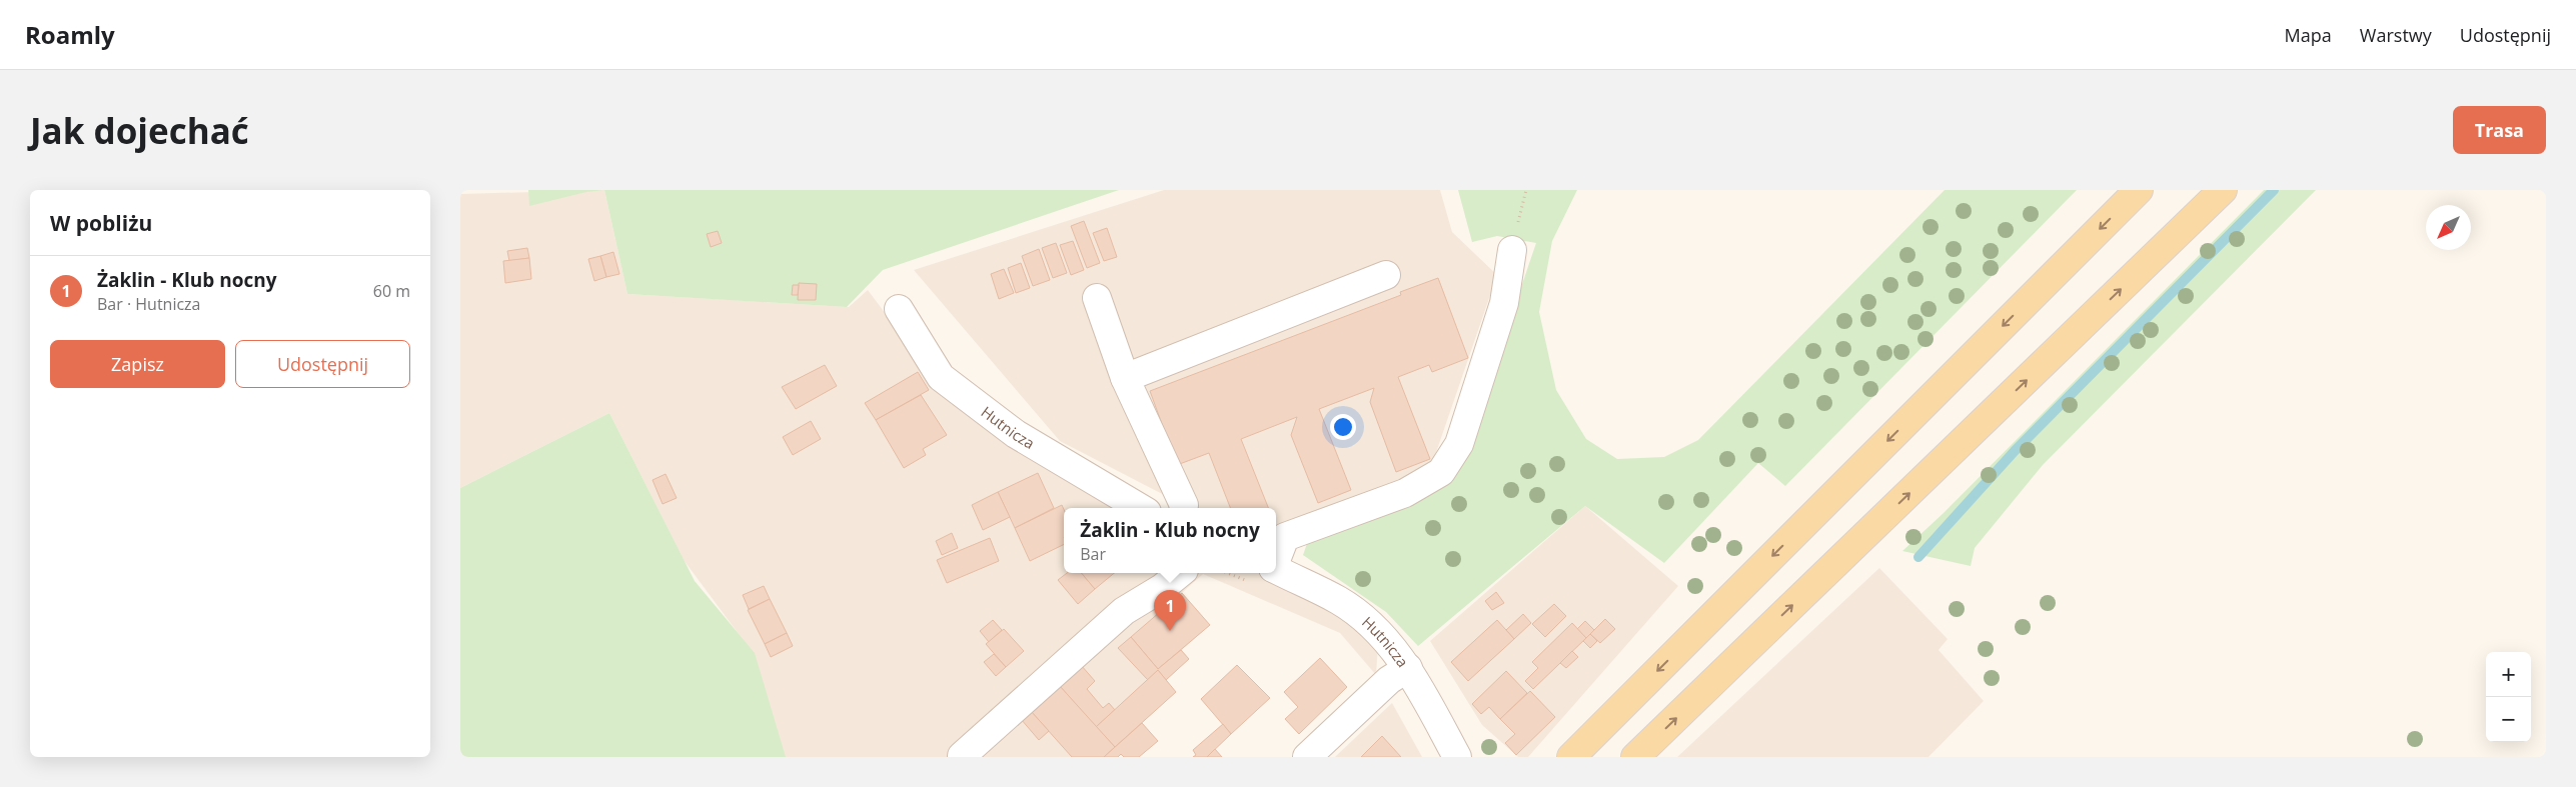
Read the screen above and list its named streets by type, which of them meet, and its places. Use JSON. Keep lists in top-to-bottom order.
{
  "streets": {
    "street": ["Hutnicza"]
  },
  "north": "bottom left",
  "page": {
    "header": "Roamly",
    "nav": ["Mapa", "Warstwy", "Udostępnij"],
    "buttons": [
      "Trasa",
      ["Zapisz", "Udostępnij"]
    ],
    "title": "Jak dojechać",
    "heading": "W pobliżu",
    "list": [
      {
        "mark": "1",
        "name": "Żaklin - Klub nocny",
        "note": "Bar · Hutnicza",
        "value": "60 m"
      }
    ],
    "popup": ["Żaklin - Klub nocny", "Bar"],
    "pins": "1",
    "map_buttons": ["+", "−"]
  }
}
